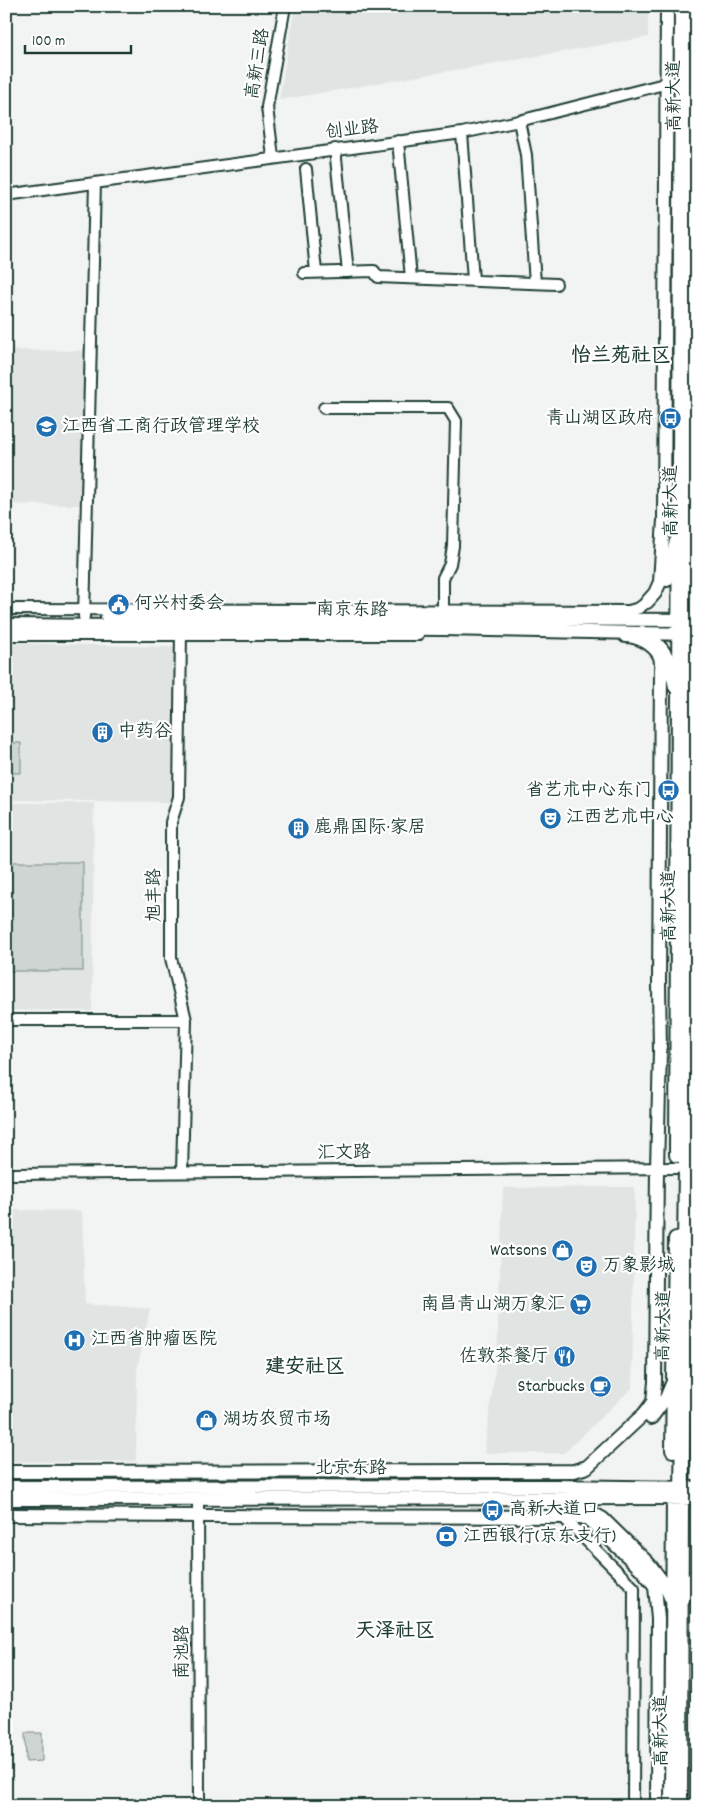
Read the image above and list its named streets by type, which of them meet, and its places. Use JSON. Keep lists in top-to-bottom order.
{
  "streets": {
    "highway": ["高新大道"],
    "main road": ["南京东路", "北京东路"],
    "street": [
      "高新三路",
      "创业路",
      "旭丰路",
      "汇文路",
      "南池路"
    ]
  },
  "crossings": [
    ["高新三路", "创业路"],
    ["高新大道", "创业路"],
    ["高新大道", "南京东路"],
    ["高新大道", "汇文路"],
    ["高新大道", "北京东路"],
    ["南京东路", "旭丰路"],
    ["旭丰路", "汇文路"],
    ["北京东路", "南池路"]
  ],
  "districts": ["怡兰苑社区", "建安社区", "天泽社区"],
  "places": {
    "bus stop": ["青山湖区政府", "省艺术中心东门", "高新大道口"],
    "school or university": ["江西省工商行政管理学校"],
    "public building": ["何兴村委会"],
    "building": ["中药谷", "鹿鼎国际·家居"],
    "theatre": ["江西艺术中心", "万象影城"],
    "shop": ["Watsons", "湖坊农贸市场"],
    "supermarket": ["南昌青山湖万象汇"],
    "hospital": ["江西省肿瘤医院"],
    "restaurant": ["佐敦茶餐厅"],
    "cafe": ["Starbucks"],
    "bank": ["江西银行(京东支行)"]
  },
  "scale_bar": "100 m"
}
